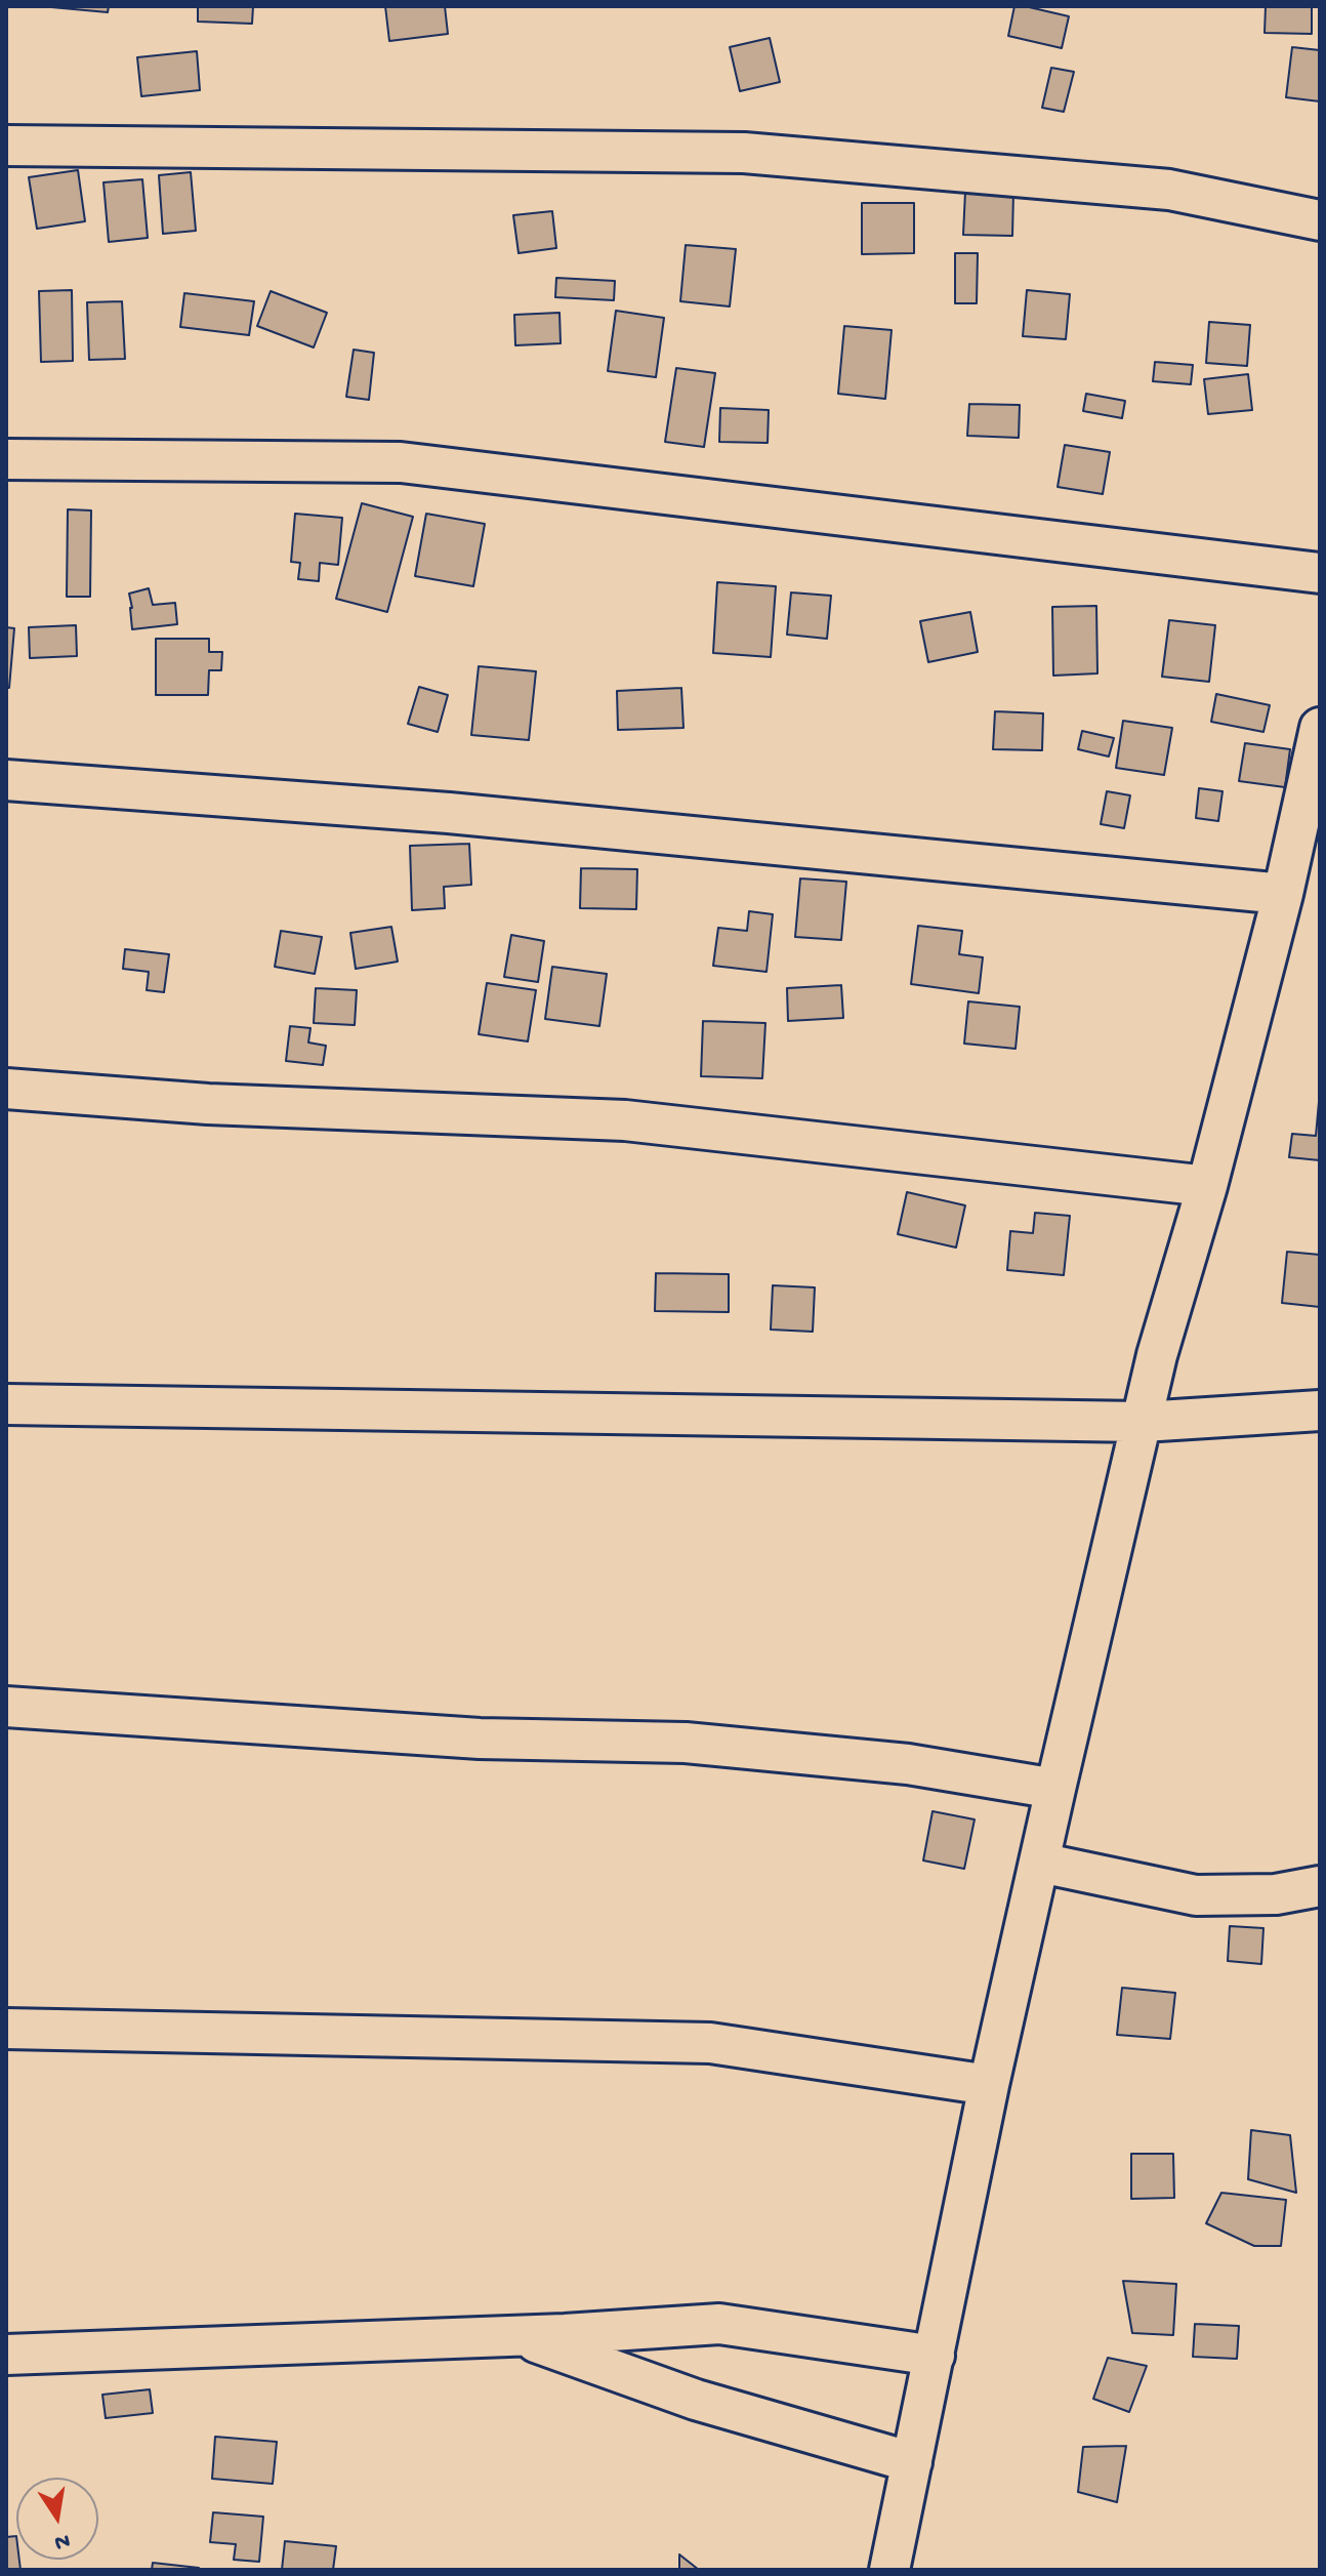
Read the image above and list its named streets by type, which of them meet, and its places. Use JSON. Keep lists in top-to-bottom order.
{
  "north": "bottom"
}
